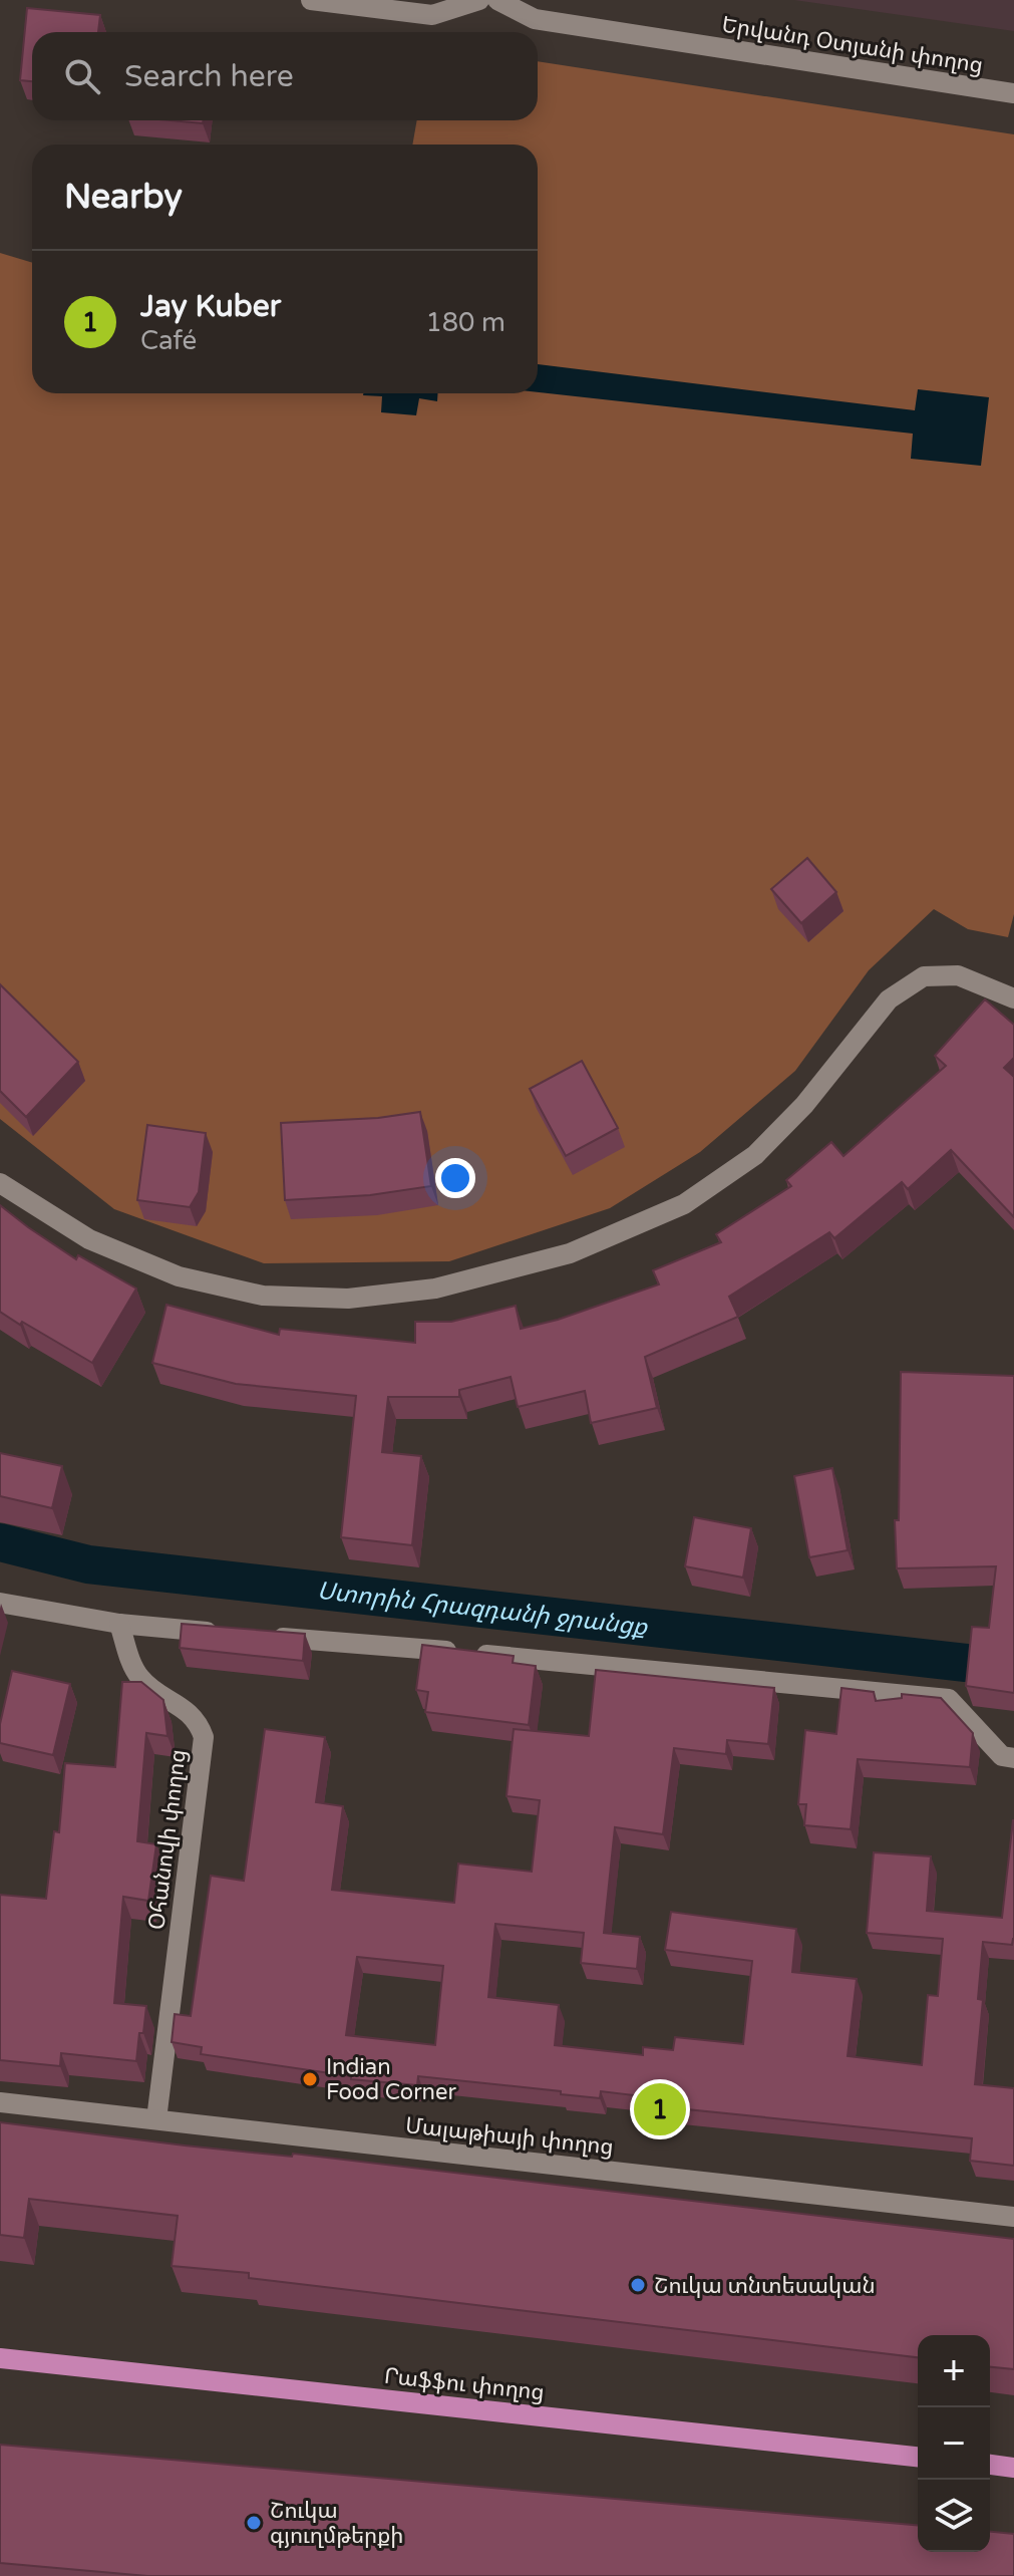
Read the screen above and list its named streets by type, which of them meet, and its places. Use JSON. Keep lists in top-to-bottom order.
{
  "streets": {
    "main road": ["Րաֆֆու փողոց"],
    "street": ["Երվանդ Օտյանի փողոց", "Օհանովի փողոց", "Մալաթիայի փողոց"]
  },
  "crossings": [
    ["Օհանովի փողոց", "Մալաթիայի փողոց"]
  ],
  "water": ["Ստորին Հրազդանի ջրանցք"],
  "places": ["Indian Food Corner", "Շուկա տնտեսական", "Շուկա գյուղմթերքի"],
  "page": {
    "search": "Search here",
    "heading": "Nearby",
    "list": [
      {
        "mark": "1",
        "name": "Jay Kuber",
        "note": "Café",
        "value": "180 m"
      }
    ],
    "pins": "1",
    "map_buttons": ["+", "−"]
  }
}
